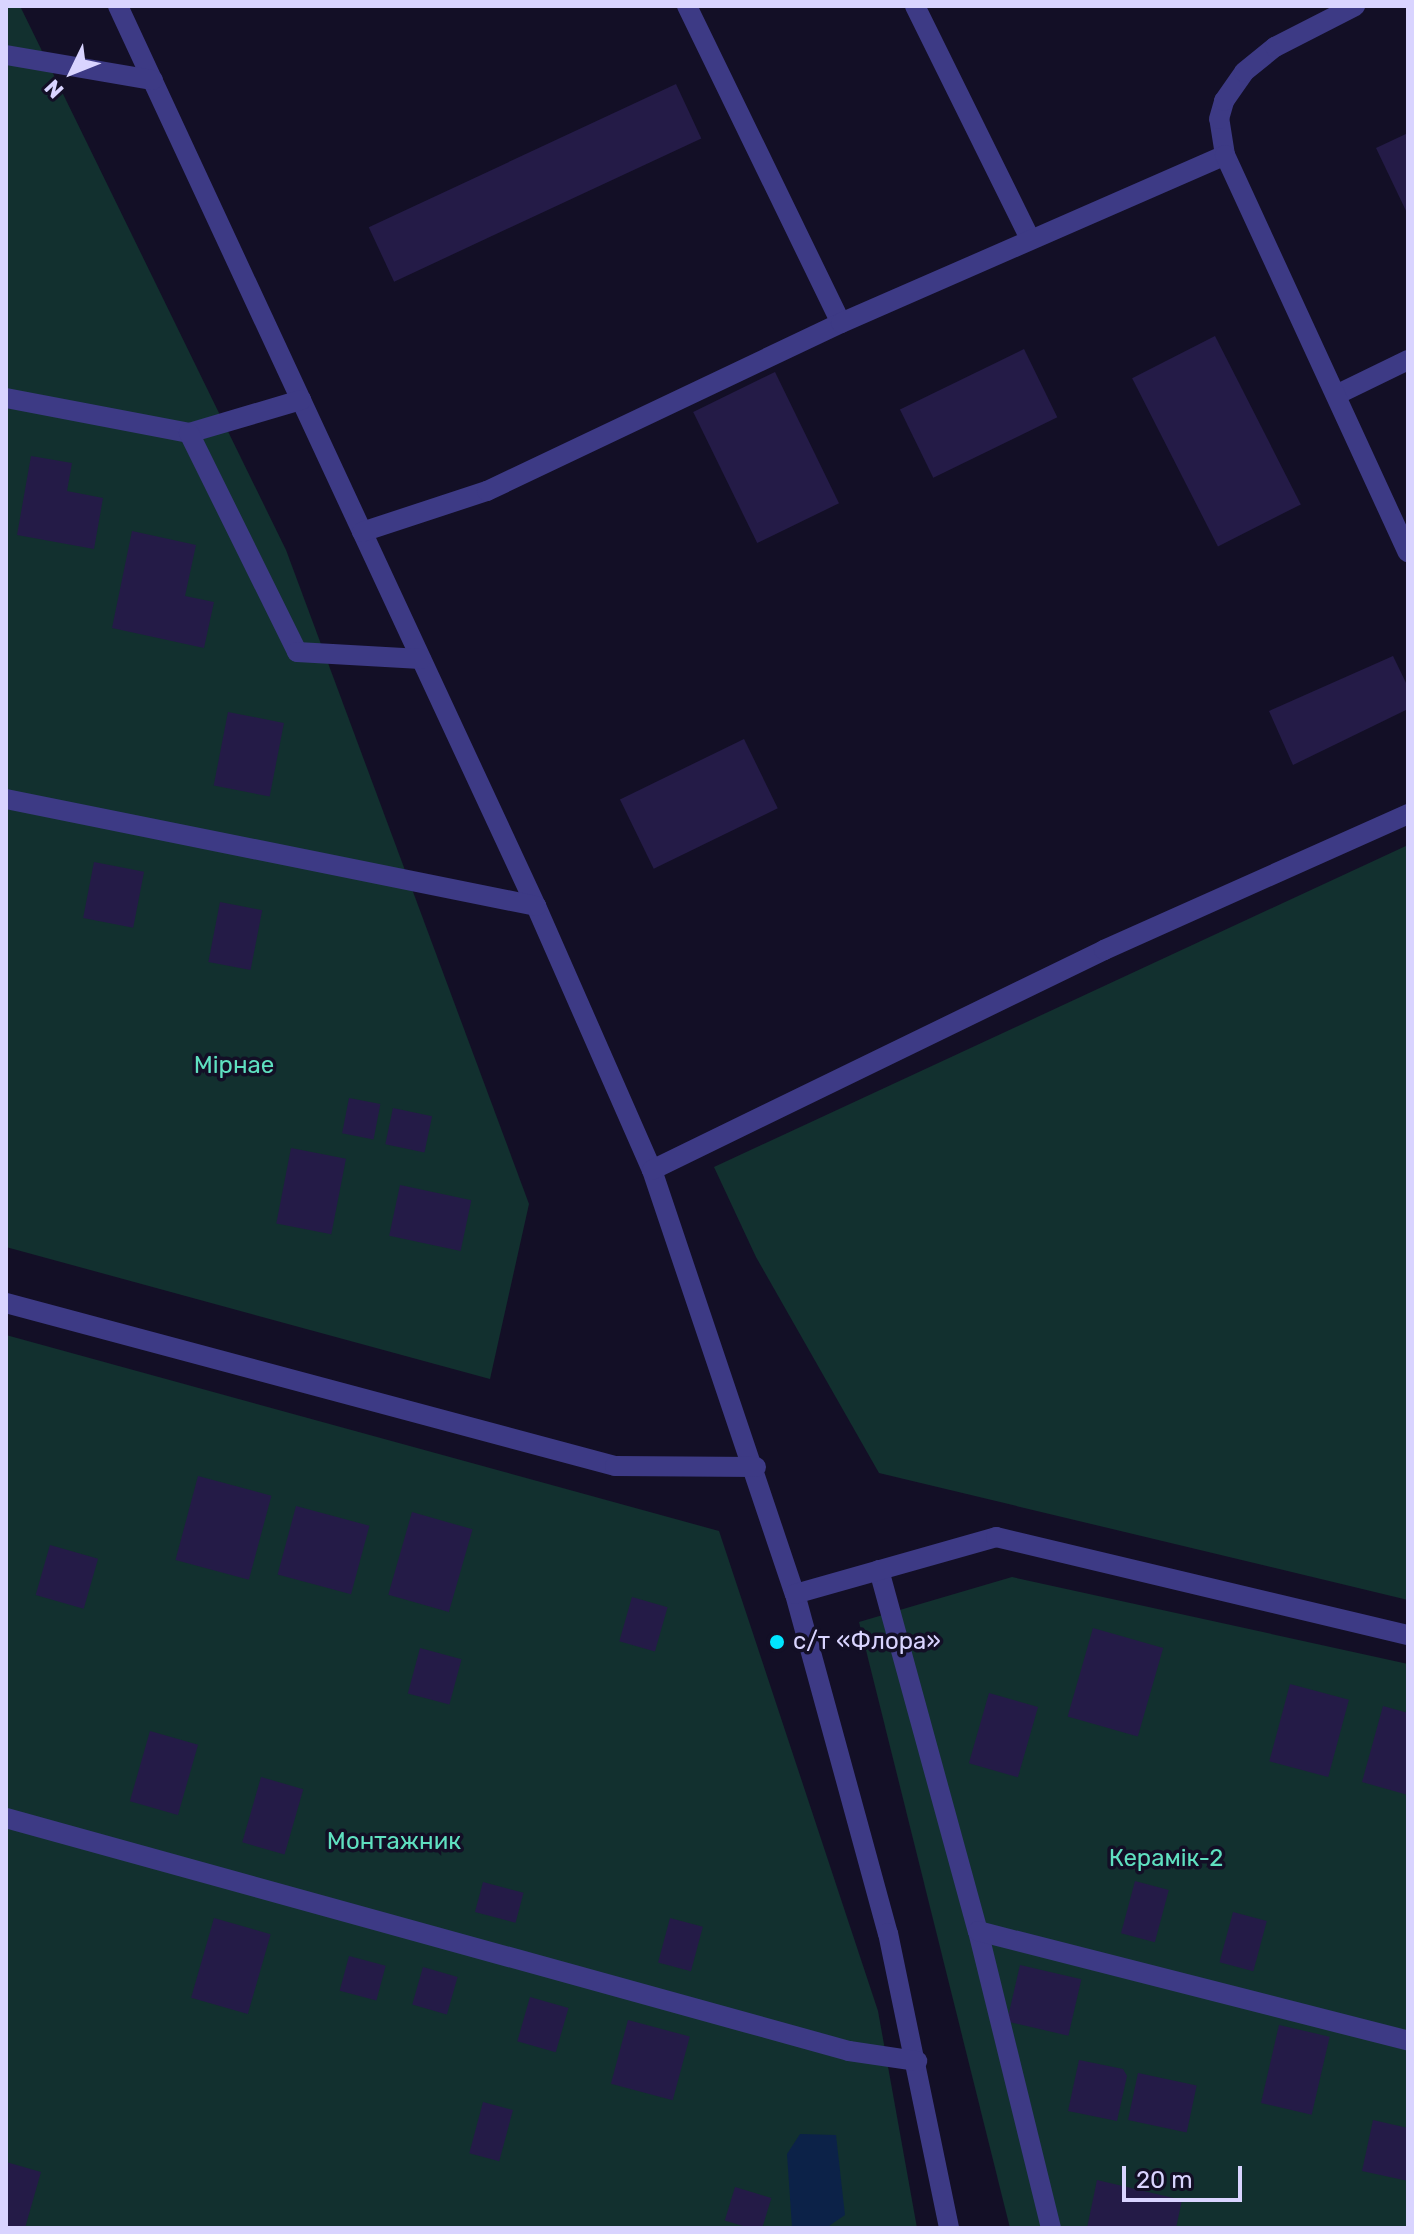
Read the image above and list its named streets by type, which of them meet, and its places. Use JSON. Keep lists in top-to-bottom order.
{
  "parks": ["Мірнае", "Монтажник", "Керамік-2"],
  "places": ["с/т «Флора»"],
  "scale_bar": "20 m",
  "north": "bottom left"
}
